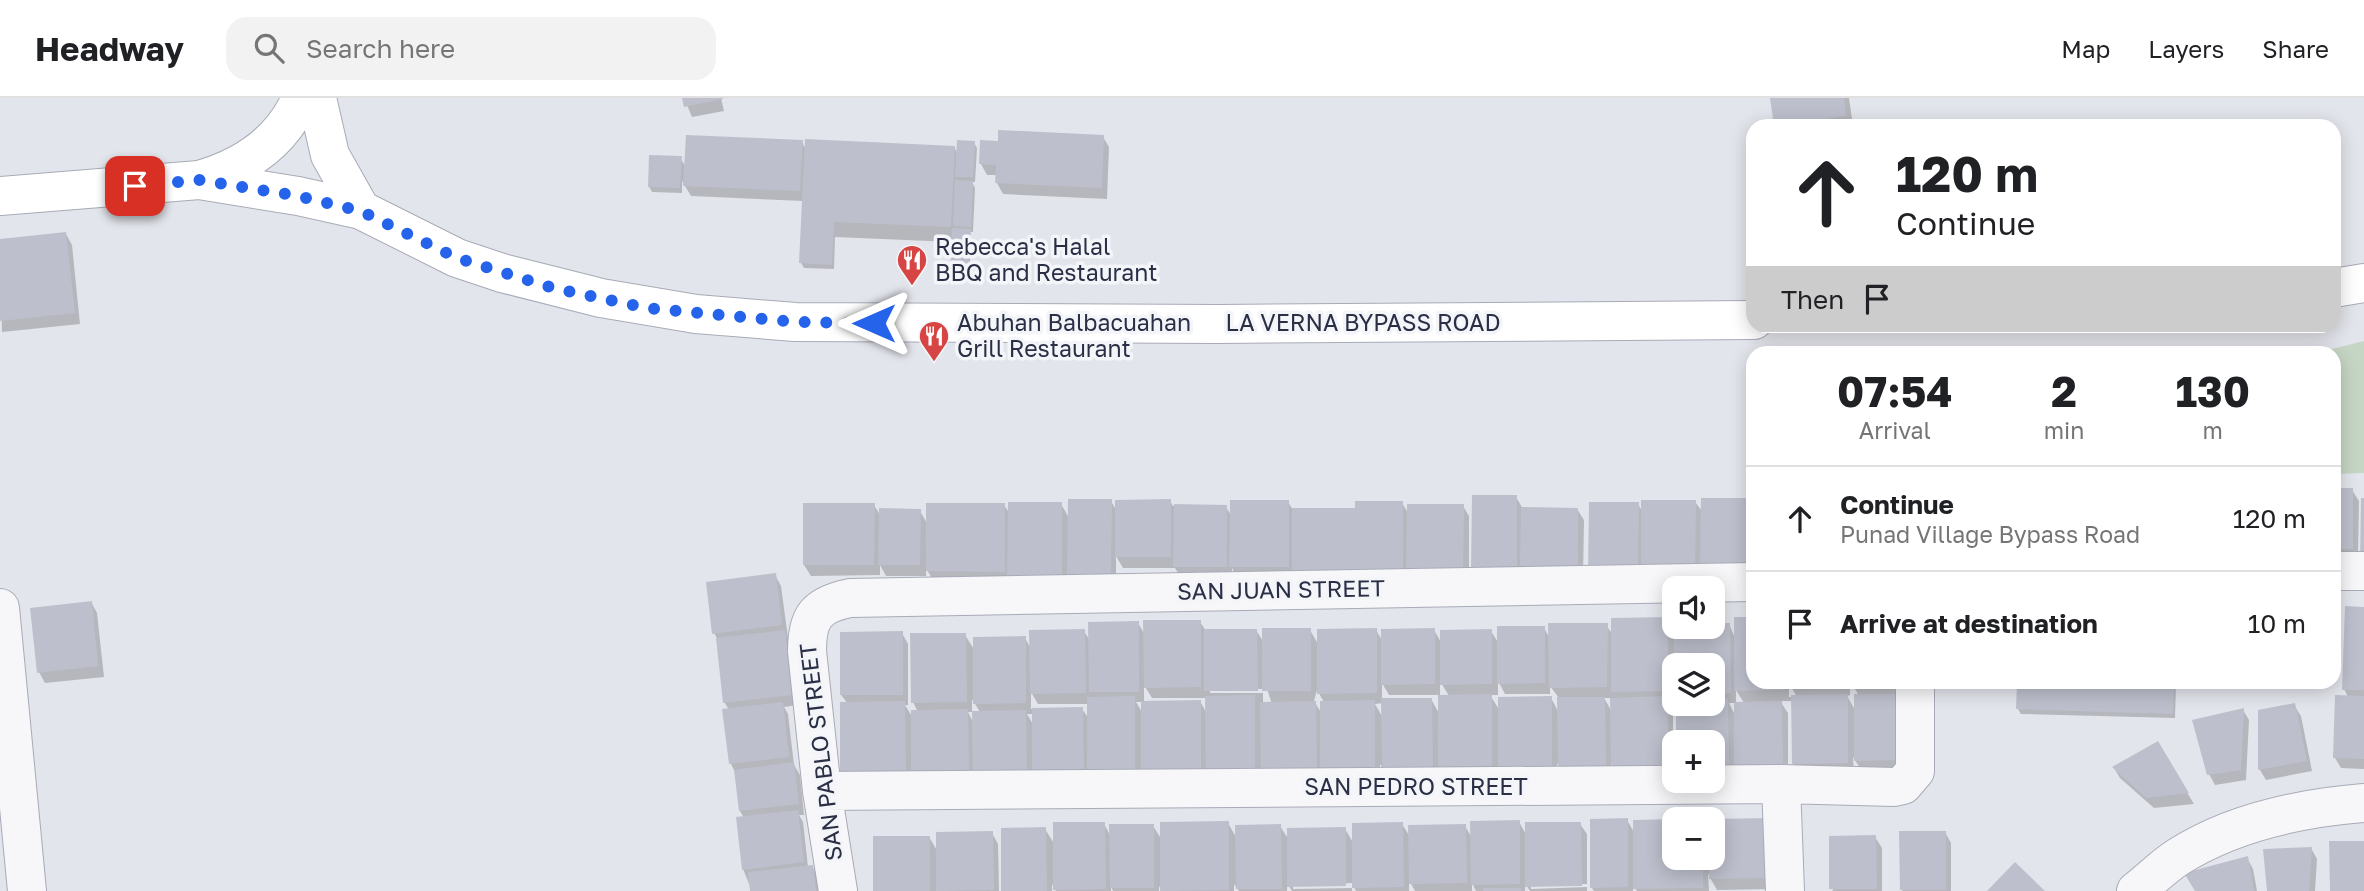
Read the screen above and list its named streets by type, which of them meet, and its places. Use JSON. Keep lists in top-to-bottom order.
{
  "streets": {
    "street": [
      "LA VERNA BYPASS ROAD",
      "SAN JUAN STREET",
      "SAN PABLO STREET",
      "SAN PEDRO STREET"
    ]
  },
  "crossings": [
    ["SAN JUAN STREET", "SAN PABLO STREET"],
    ["SAN PABLO STREET", "SAN PEDRO STREET"]
  ],
  "places": {
    "restaurant": ["Rebecca's Halal BBQ and Restaurant", "Abuhan Balbacuahan Grill Restaurant"]
  },
  "page": {
    "header": "Headway",
    "search": "Search here",
    "nav": ["Map", "Layers", "Share"],
    "turn": ["120 m", "Continue"],
    "then": "Then",
    "eta": [
      "07:54",
      "Arrival",
      "2",
      "min",
      "130",
      "m"
    ],
    "list": [
      {
        "name": "Continue",
        "note": "Punad Village Bypass Road",
        "value": "120 m"
      },
      {
        "name": "Arrive at destination",
        "value": "10 m"
      }
    ],
    "map_buttons": ["+", "−"]
  }
}
